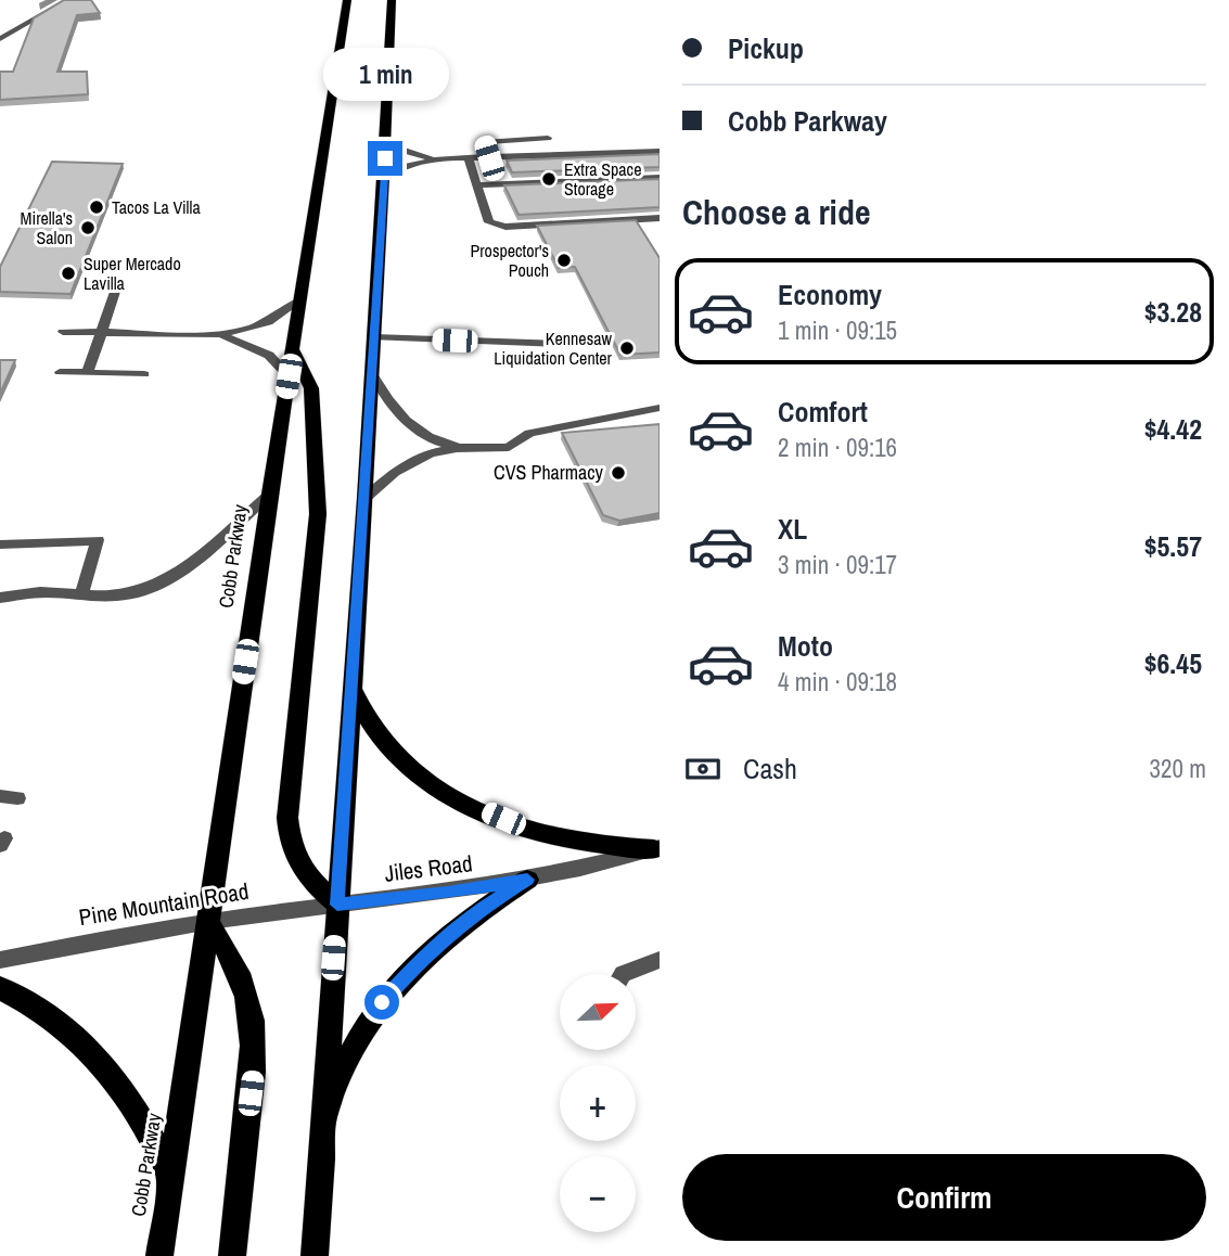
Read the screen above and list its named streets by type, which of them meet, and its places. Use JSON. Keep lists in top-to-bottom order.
{
  "streets": {
    "main road": ["Cobb Parkway"],
    "street": ["Jiles Road", "Pine Mountain Road"]
  },
  "crossings": [
    ["Cobb Parkway", "Pine Mountain Road"],
    ["Jiles Road", "Pine Mountain Road"]
  ],
  "places": [
    "Extra Space Storage",
    "Tacos La Villa",
    "Mirella's Salon",
    "Prospector's Pouch",
    "Super Mercado Lavilla",
    "Kennesaw Liquidation Center",
    "CVS Pharmacy"
  ],
  "north": "top right",
  "page": {
    "banner": ["Pickup", "Cobb Parkway"],
    "bubble": "1 min",
    "heading": "Choose a ride",
    "list": [
      {
        "name": "Economy",
        "note": "1 min · 09:15",
        "value": "$3.28"
      },
      {
        "name": "Comfort",
        "note": "2 min · 09:16",
        "value": "$4.42"
      },
      {
        "name": "XL",
        "note": "3 min · 09:17",
        "value": "$5.57"
      },
      {
        "name": "Moto",
        "note": "4 min · 09:18",
        "value": "$6.45"
      }
    ],
    "pay": ["Cash", "320 m"],
    "map_buttons": ["+", "−"],
    "buttons": "Confirm"
  }
}
